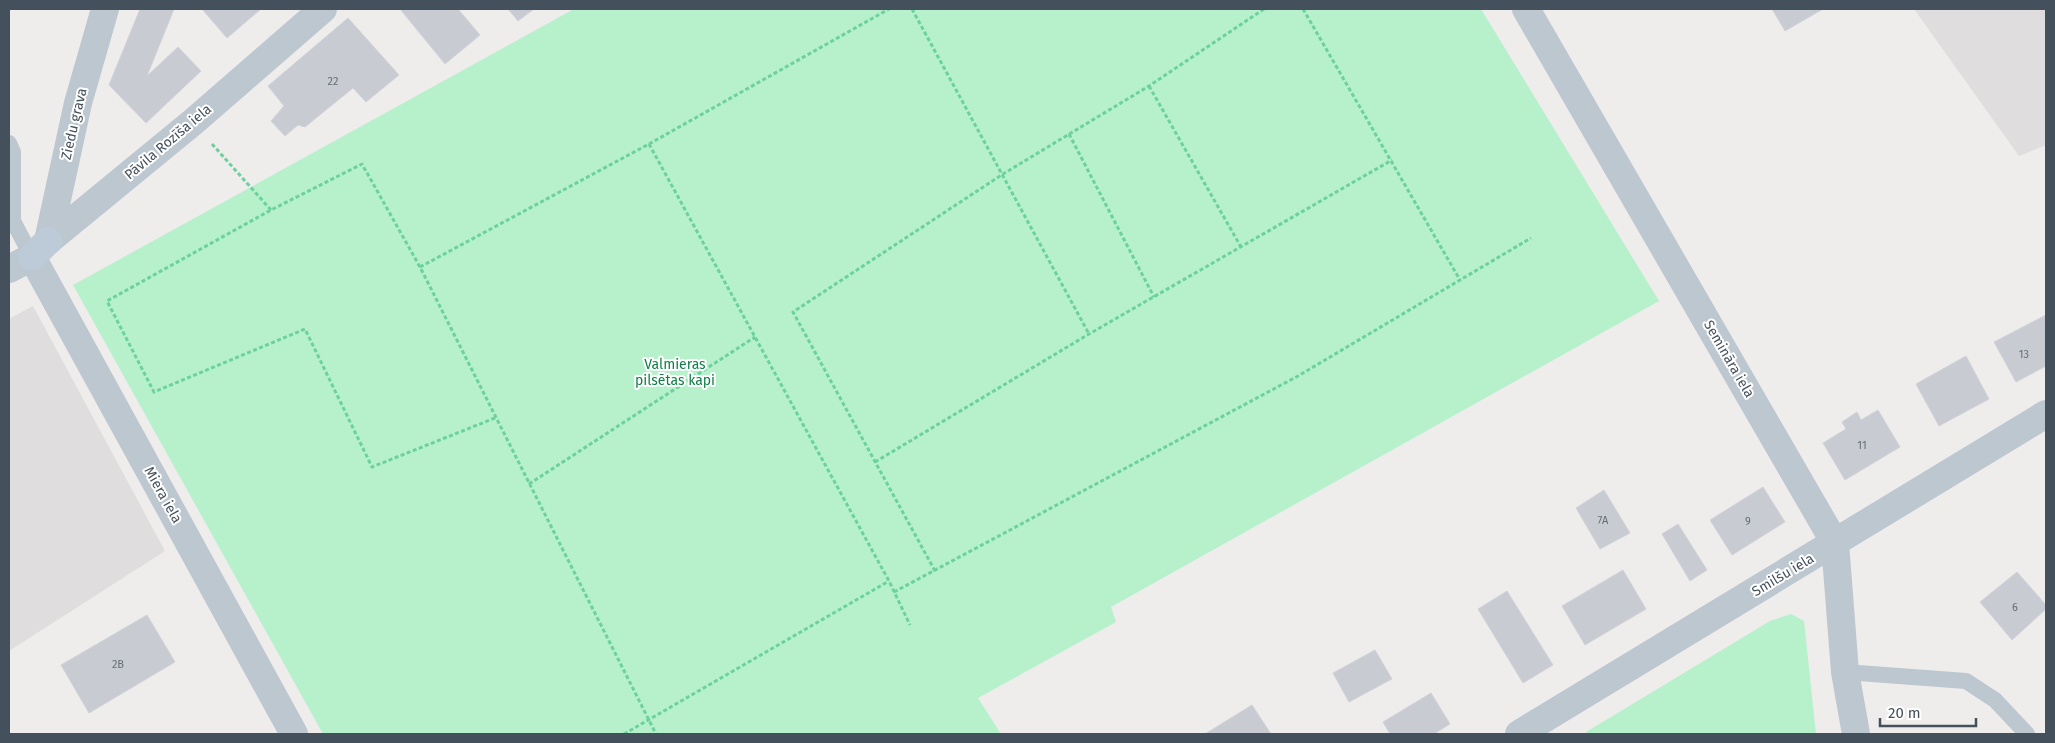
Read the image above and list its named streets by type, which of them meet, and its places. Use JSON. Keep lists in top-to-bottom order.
{
  "streets": {
    "street": [
      "Ziedu grava",
      "Pāvila Rozīša iela",
      "Semināra iela",
      "Miera iela",
      "Smilšu iela"
    ]
  },
  "crossings": [
    ["Ziedu grava", "Pāvila Rozīša iela"],
    ["Ziedu grava", "Miera iela"],
    ["Pāvila Rozīša iela", "Miera iela"],
    ["Semināra iela", "Smilšu iela"]
  ],
  "parks": ["Valmieras pilsētas kapi"],
  "house_numbers": [
    "22",
    "13",
    "11",
    "7A",
    "9",
    "6",
    "2B"
  ],
  "scale_bar": "20 m"
}
